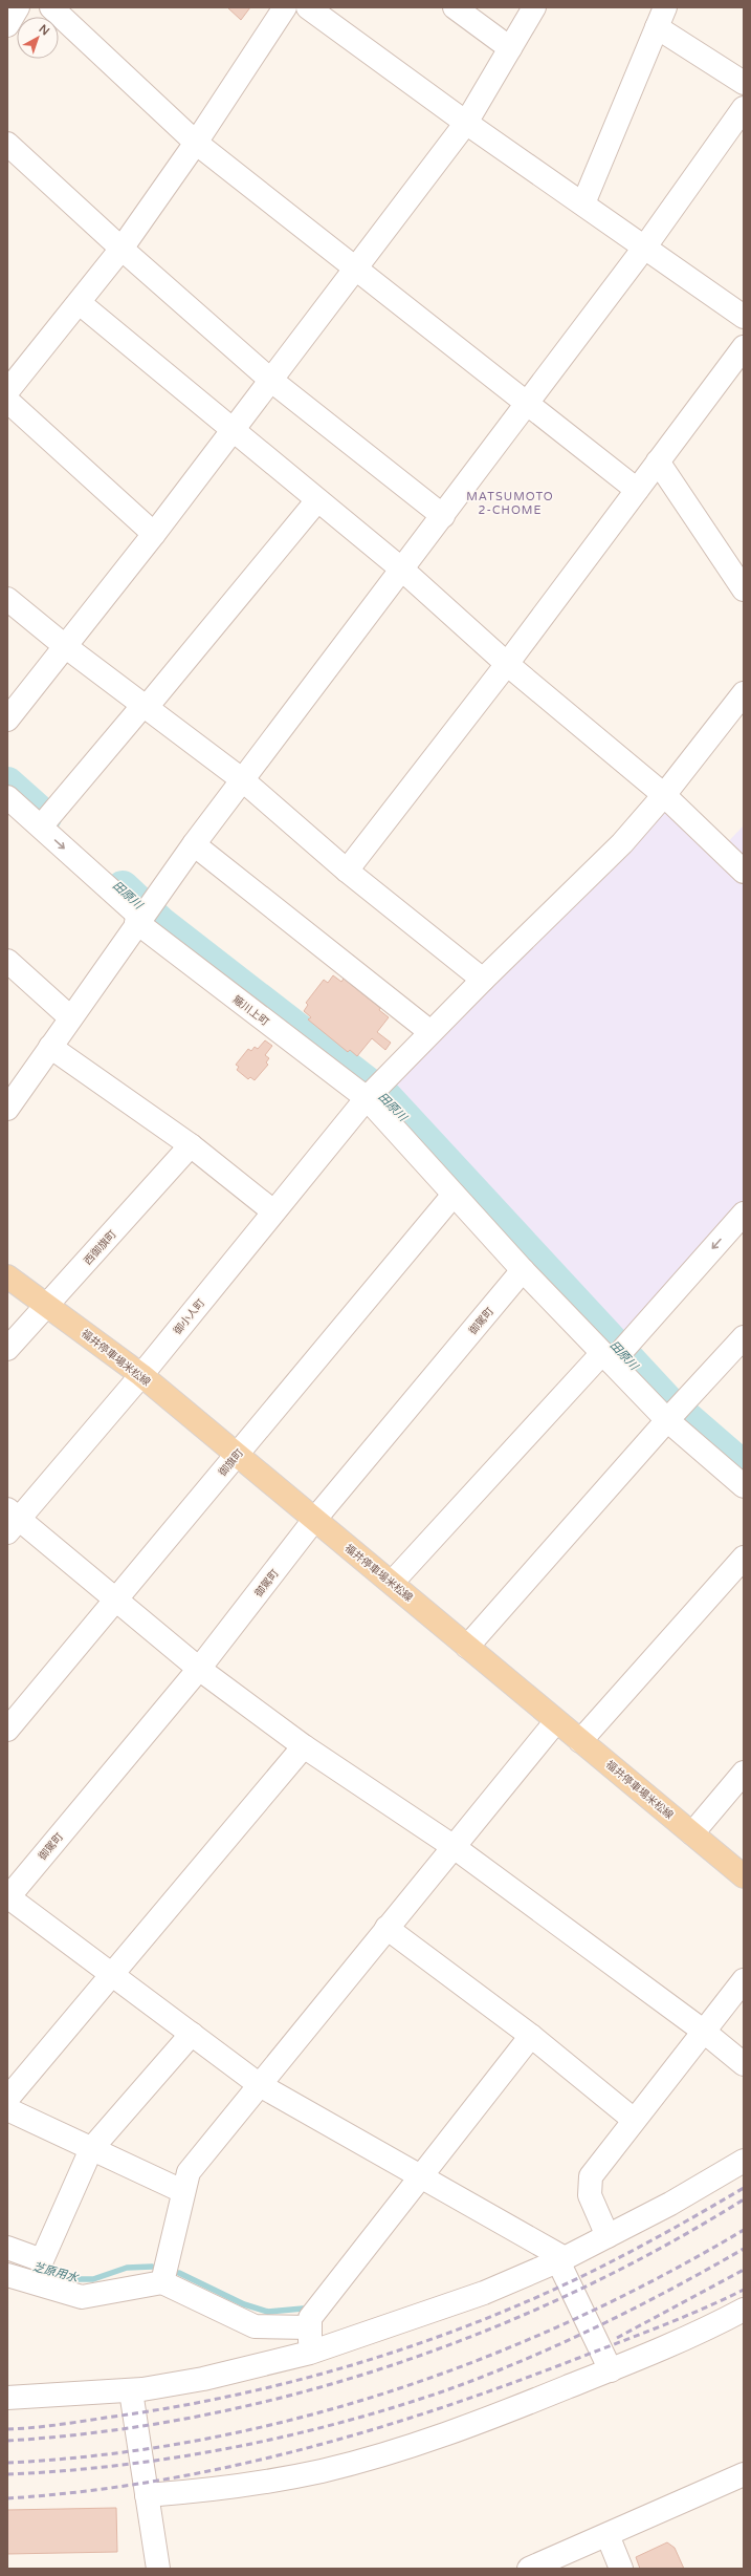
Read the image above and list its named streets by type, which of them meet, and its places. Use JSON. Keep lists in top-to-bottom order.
{
  "streets": {
    "main road": ["福井停車場米松線"],
    "street": [
      "簸川上町",
      "西御旗町",
      "御小人町",
      "御駕町",
      "御旗町"
    ]
  },
  "crossings": [
    ["簸川上町", "御小人町"],
    ["簸川上町", "御駕町"],
    ["簸川上町", "御旗町"],
    ["西御旗町", "福井停車場米松線"],
    ["御小人町", "福井停車場米松線"],
    ["御駕町", "福井停車場米松線"],
    ["福井停車場米松線", "御旗町"]
  ],
  "districts": ["MATSUMOTO 2-CHOME"],
  "water": ["田原川", "芝原用水"],
  "north": "top right"
}
